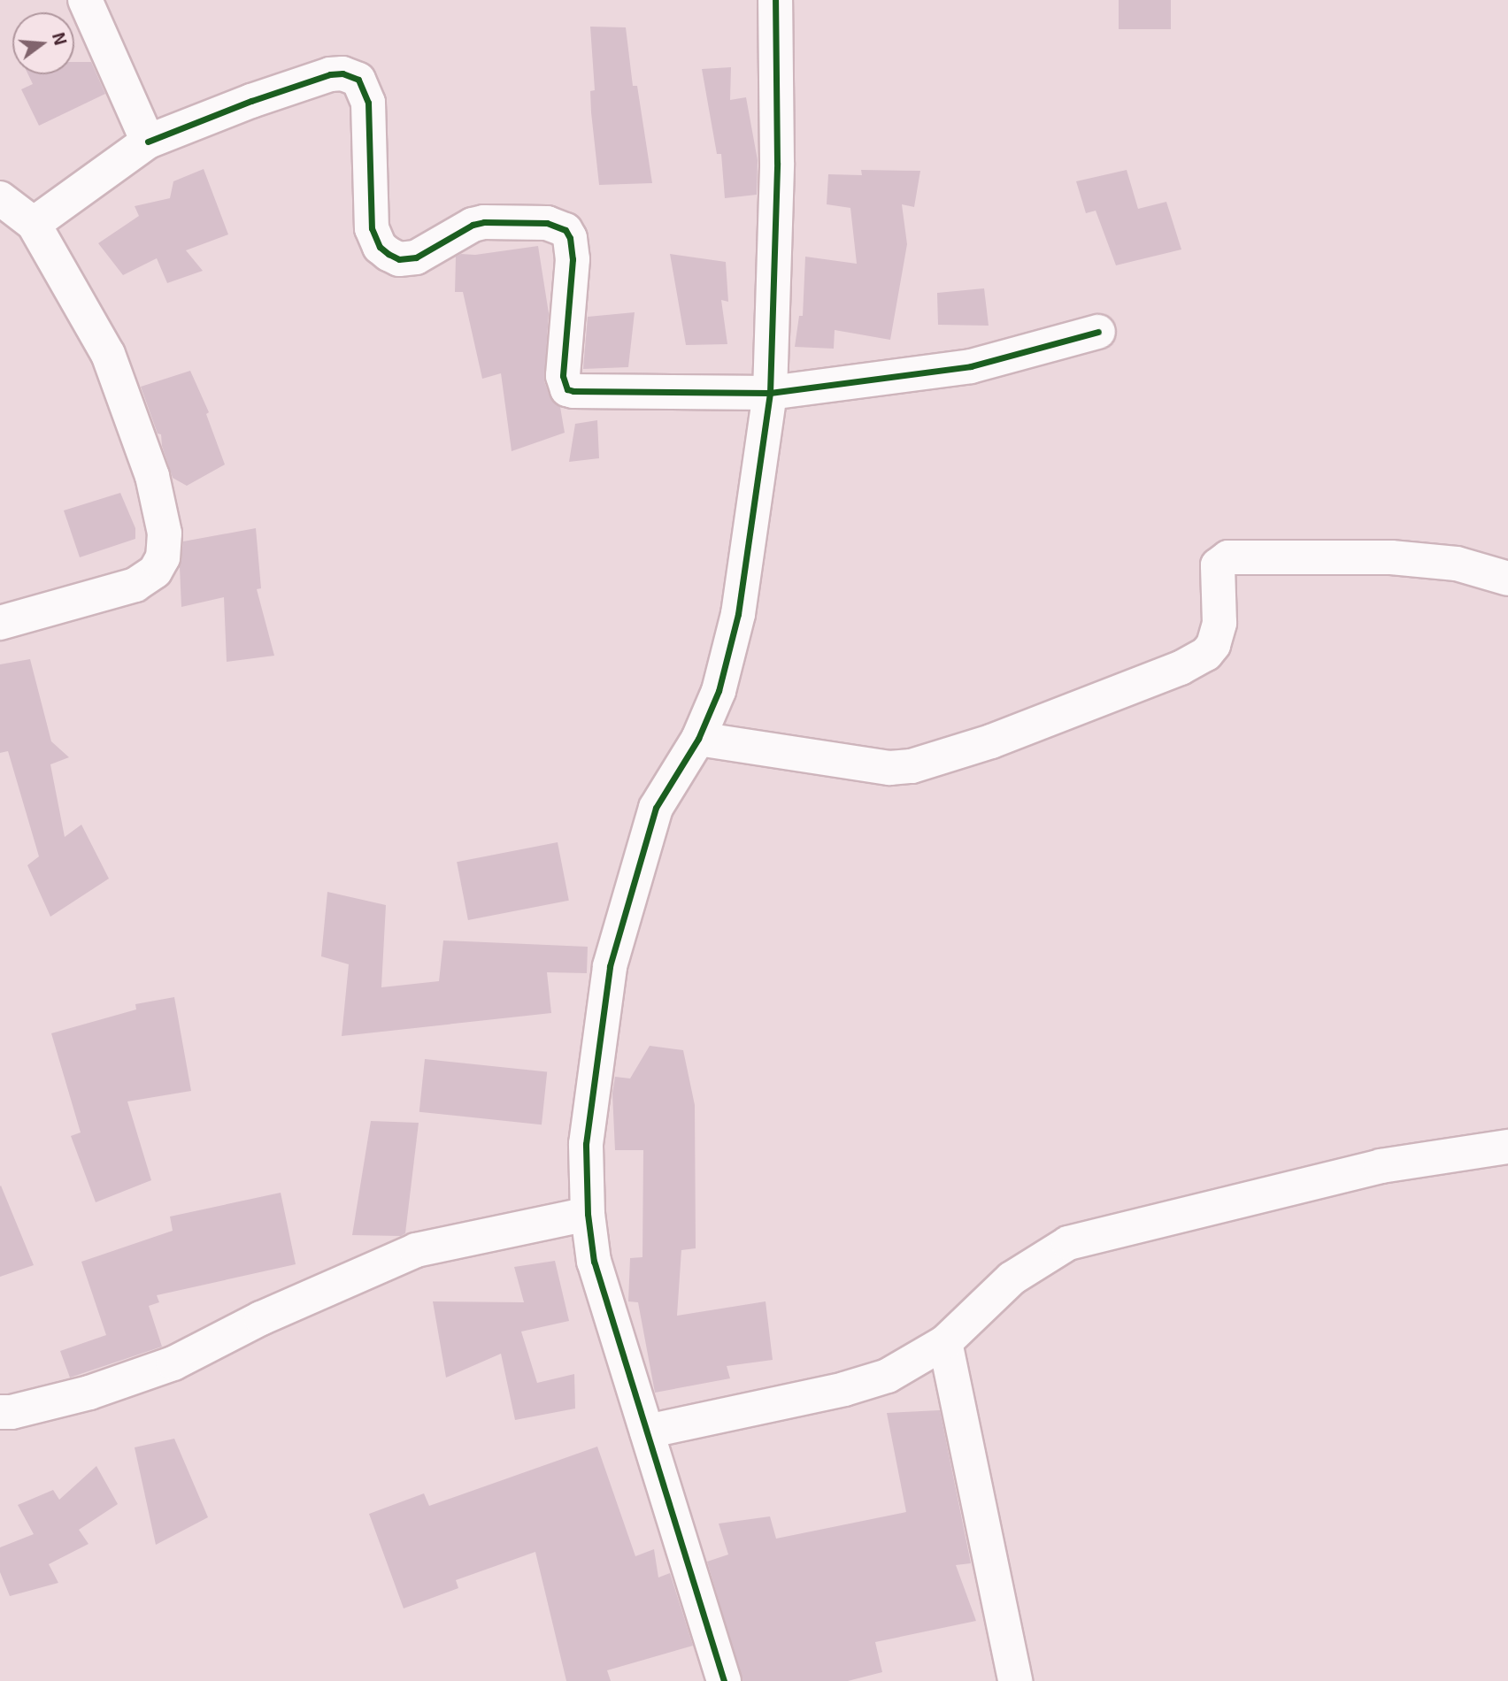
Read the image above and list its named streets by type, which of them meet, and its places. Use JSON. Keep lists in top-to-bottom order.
{
  "north": "right"
}
